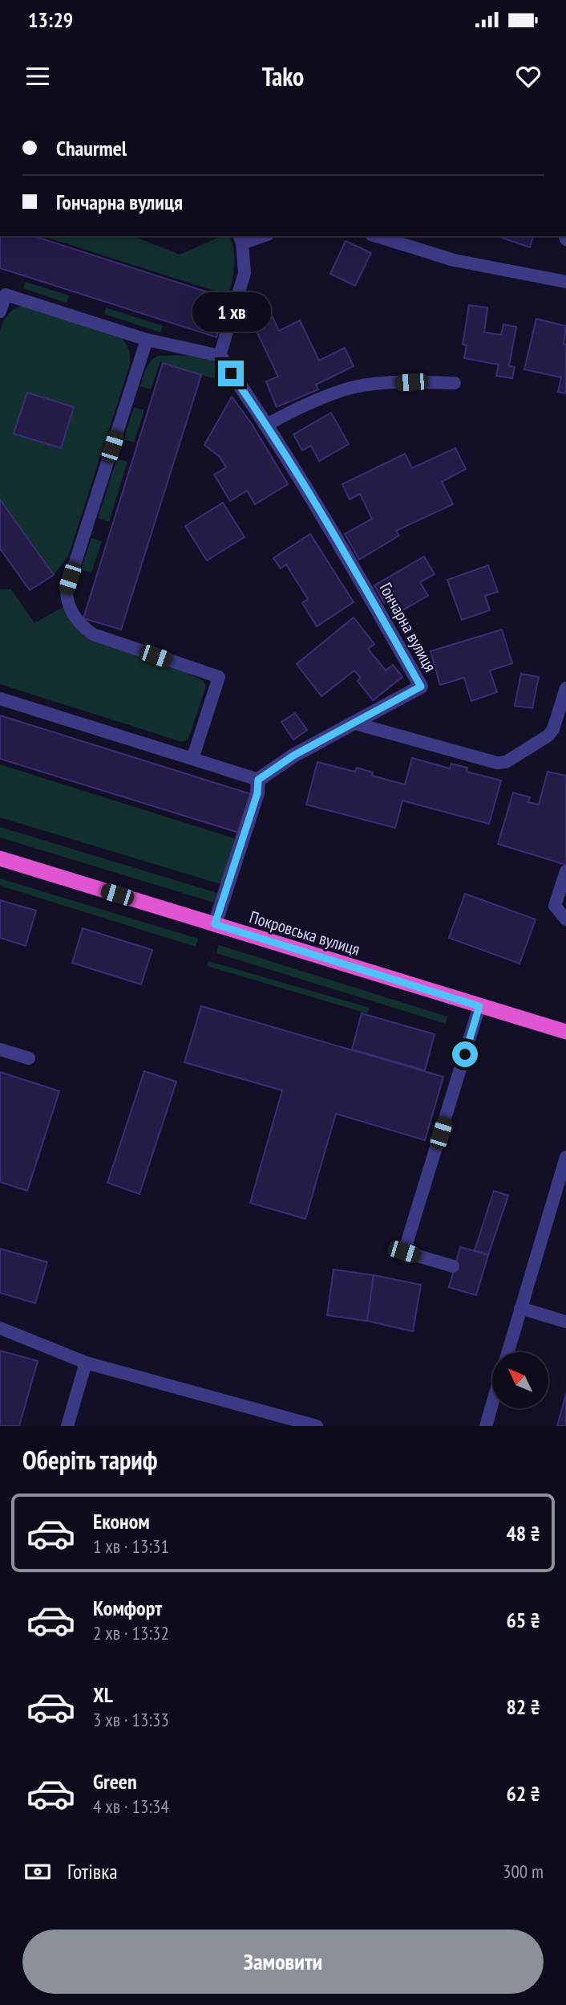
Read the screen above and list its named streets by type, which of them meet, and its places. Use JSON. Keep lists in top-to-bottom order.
{
  "streets": {
    "highway": ["Покровська вулиця"],
    "street": ["Гончарна вулиця"]
  },
  "north": "top left",
  "page": {
    "status": "13:29",
    "header": "Tako",
    "banner": ["Chaurmel", "Гончарна вулиця"],
    "bubble": "1 хв",
    "heading": "Оберіть тариф",
    "list": [
      {
        "name": "Економ",
        "note": "1 хв · 13:31",
        "value": "48 ₴"
      },
      {
        "name": "Комфорт",
        "note": "2 хв · 13:32",
        "value": "65 ₴"
      },
      {
        "name": "XL",
        "note": "3 хв · 13:33",
        "value": "82 ₴"
      },
      {
        "name": "Green",
        "note": "4 хв · 13:34",
        "value": "62 ₴"
      }
    ],
    "pay": ["Готівка", "300 m"],
    "buttons": "Замовити"
  }
}
